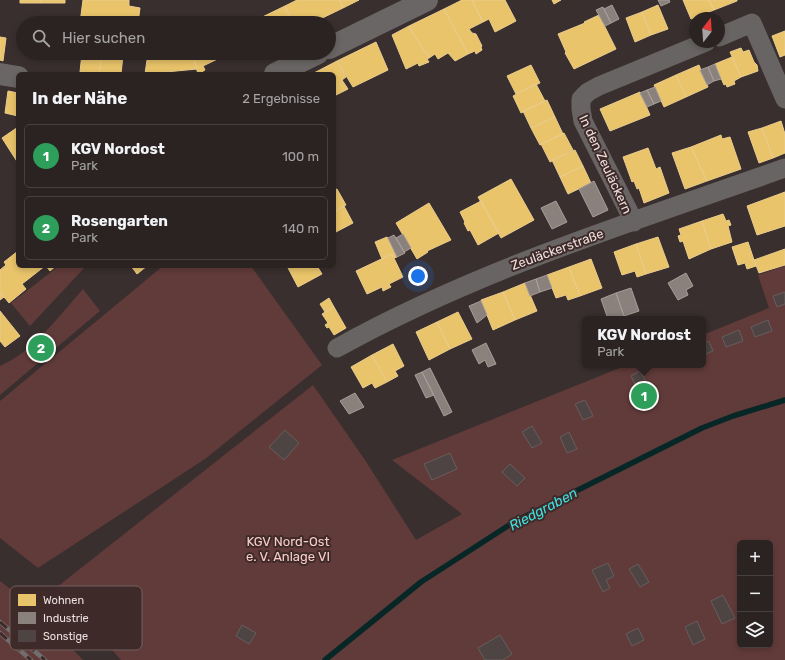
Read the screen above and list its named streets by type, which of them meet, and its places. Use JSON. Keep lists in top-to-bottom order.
{
  "streets": {
    "street": ["In den Zeuläckern", "Zeuläckerstraße"]
  },
  "crossings": [
    ["In den Zeuläckern", "Zeuläckerstraße"]
  ],
  "water": ["Riedgraben"],
  "parks": ["KGV Nord-Ost e. V. Anlage VI"],
  "legend": ["Wohnen", "Industrie", "Sonstige"],
  "north": "top",
  "page": {
    "search": "Hier suchen",
    "heading": ["In der Nähe", "2 Ergebnisse"],
    "list": [
      {
        "mark": "1",
        "name": "KGV Nordost",
        "note": "Park",
        "value": "100 m"
      },
      {
        "mark": "2",
        "name": "Rosengarten",
        "note": "Park",
        "value": "140 m"
      }
    ],
    "popup": ["KGV Nordost", "Park"],
    "pins": ["2", "1"],
    "map_buttons": ["+", "−"]
  }
}
